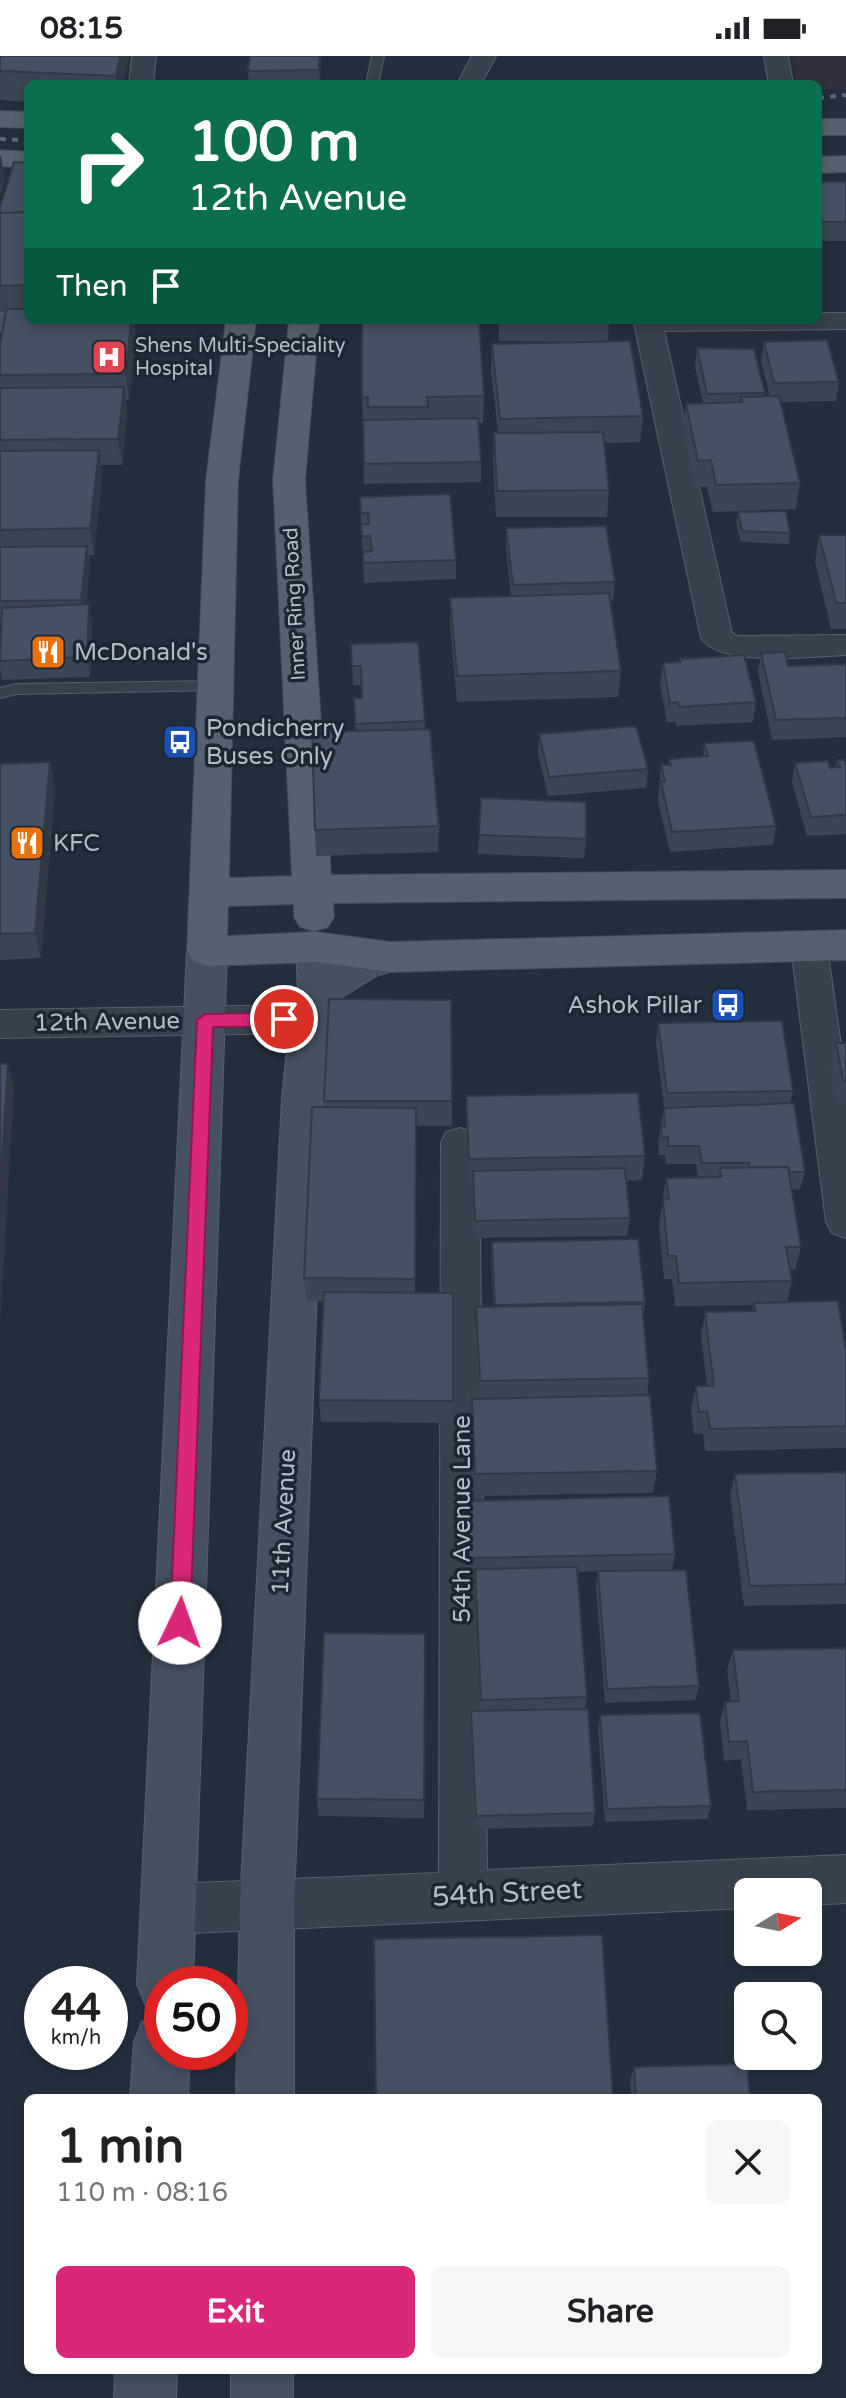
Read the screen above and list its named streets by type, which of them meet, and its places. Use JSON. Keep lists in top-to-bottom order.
{
  "streets": {
    "main road": ["Inner Ring Road", "11th Avenue"],
    "street": ["12th Avenue", "54th Avenue Lane", "54th Street"]
  },
  "crossings": [
    ["Inner Ring Road", "12th Avenue"],
    ["Inner Ring Road", "11th Avenue"],
    ["12th Avenue", "11th Avenue"],
    ["54th Avenue Lane", "54th Street"],
    ["11th Avenue", "54th Street"]
  ],
  "places": {
    "hospital": ["Shens Multi-Speciality Hospital"],
    "restaurant": ["McDonald's", "KFC"],
    "bus stop": ["Pondicherry Buses Only", "Ashok Pillar"]
  },
  "north": "right",
  "page": {
    "status": "08:15",
    "turn": ["100 m", "12th Avenue"],
    "then": "Then",
    "speed": "44 km/h",
    "limit": "50",
    "heading": ["1 min", "110 m · 08:16"],
    "buttons": ["Exit", "Share"]
  }
}
